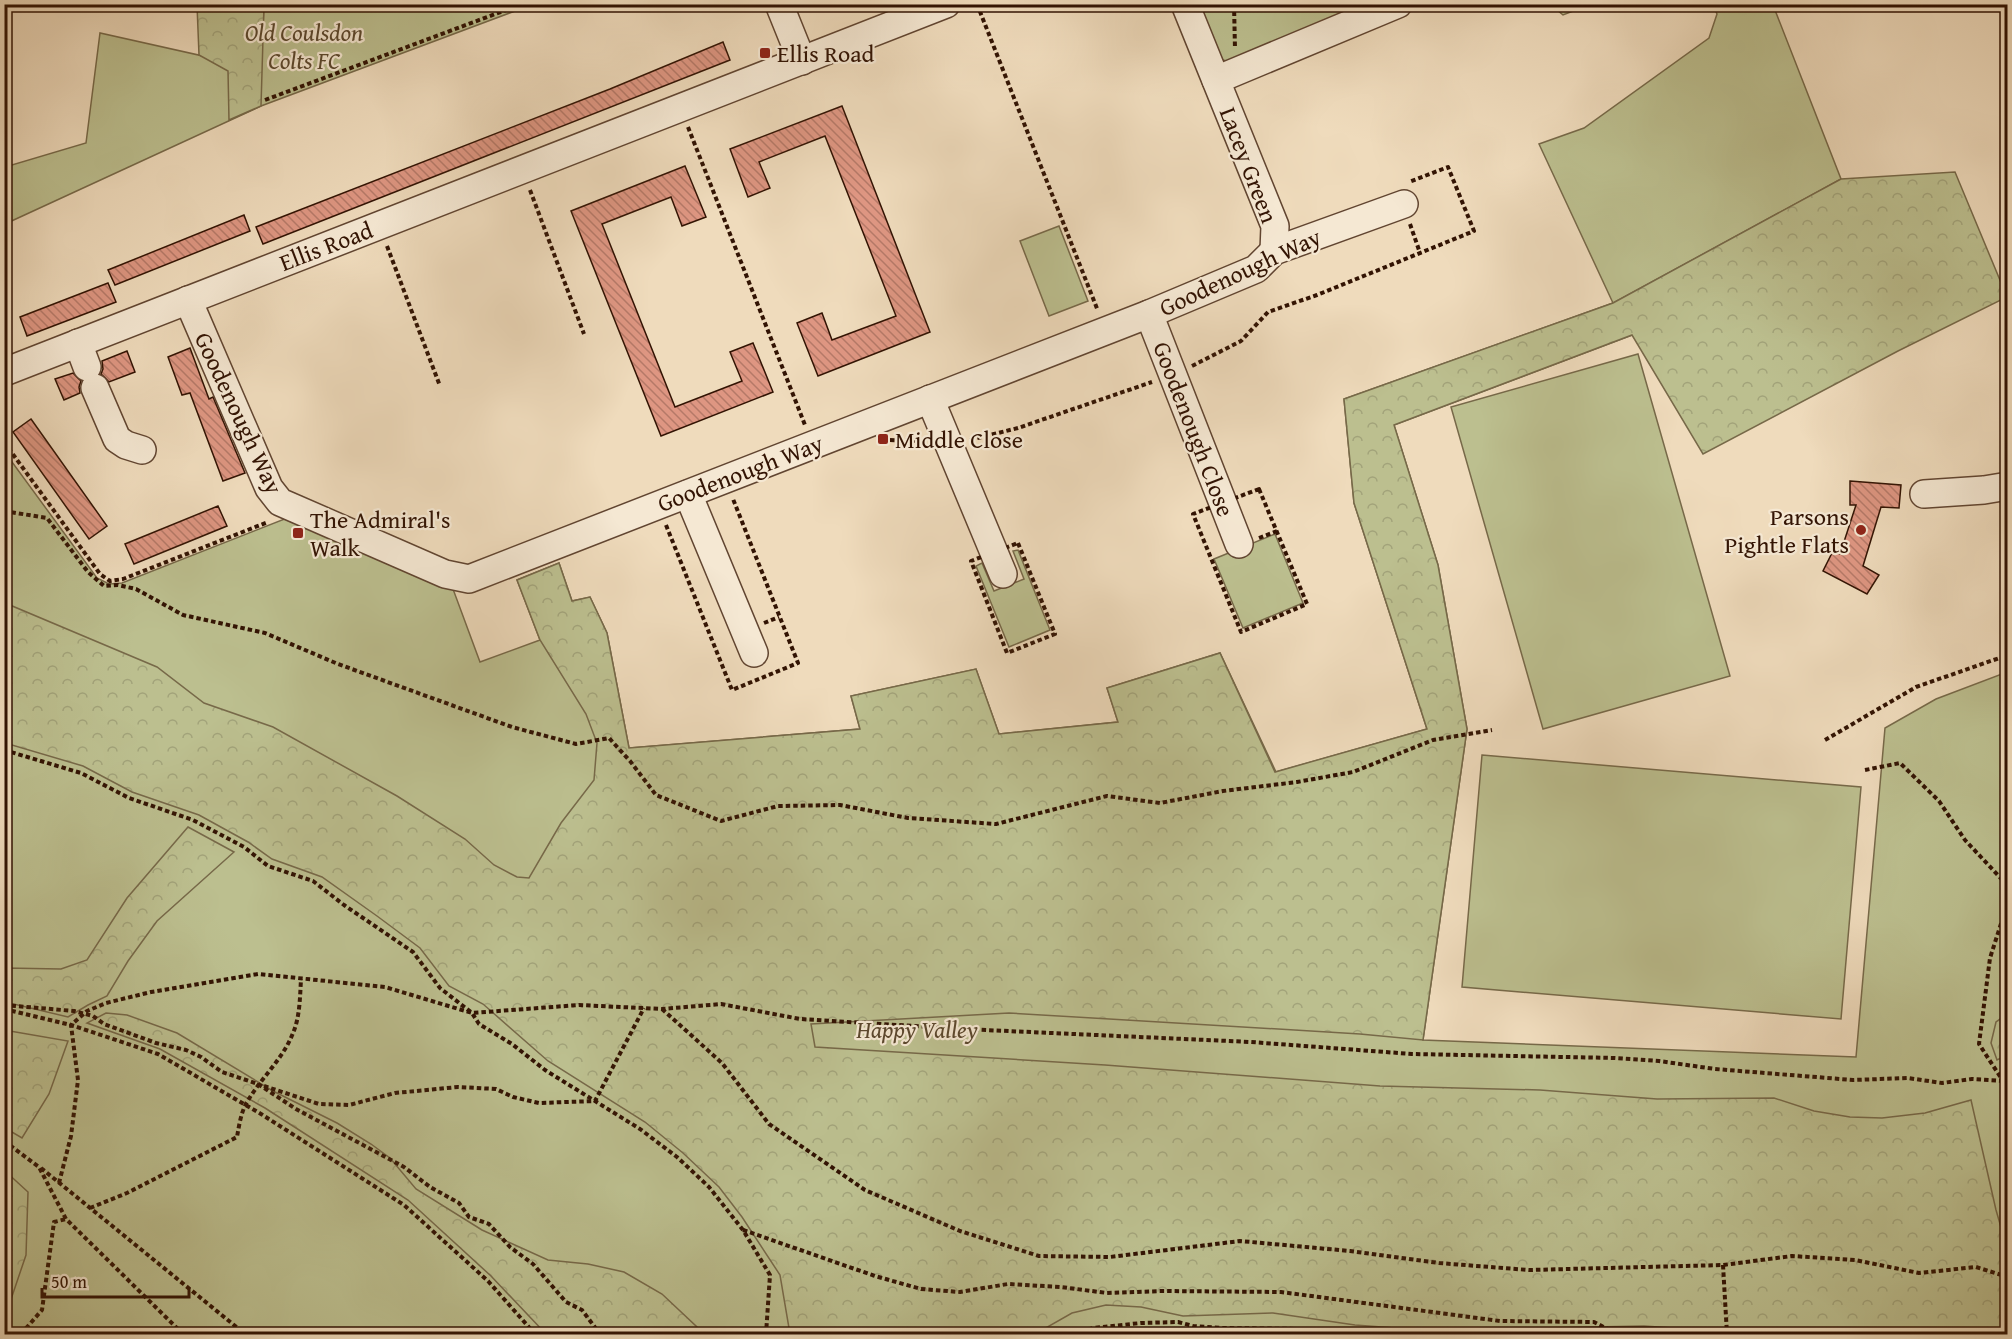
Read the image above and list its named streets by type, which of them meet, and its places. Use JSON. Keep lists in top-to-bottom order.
{
  "streets": {
    "street": [
      "Lacey Green",
      "Ellis Road",
      "Goodenough Way",
      "Goodenough Close"
    ]
  },
  "crossings": [
    ["Lacey Green", "Goodenough Way"],
    ["Ellis Road", "Goodenough Way"],
    ["Goodenough Way", "Goodenough Close"]
  ],
  "parks": ["Old Coulsdon Colts FC", "Happy Valley"],
  "places": {
    "transit": ["Ellis Road", "Middle Close", "The Admiral's Walk"],
    "other": ["Parsons Pightle Flats"]
  },
  "scale_bar": "50 m"
}
